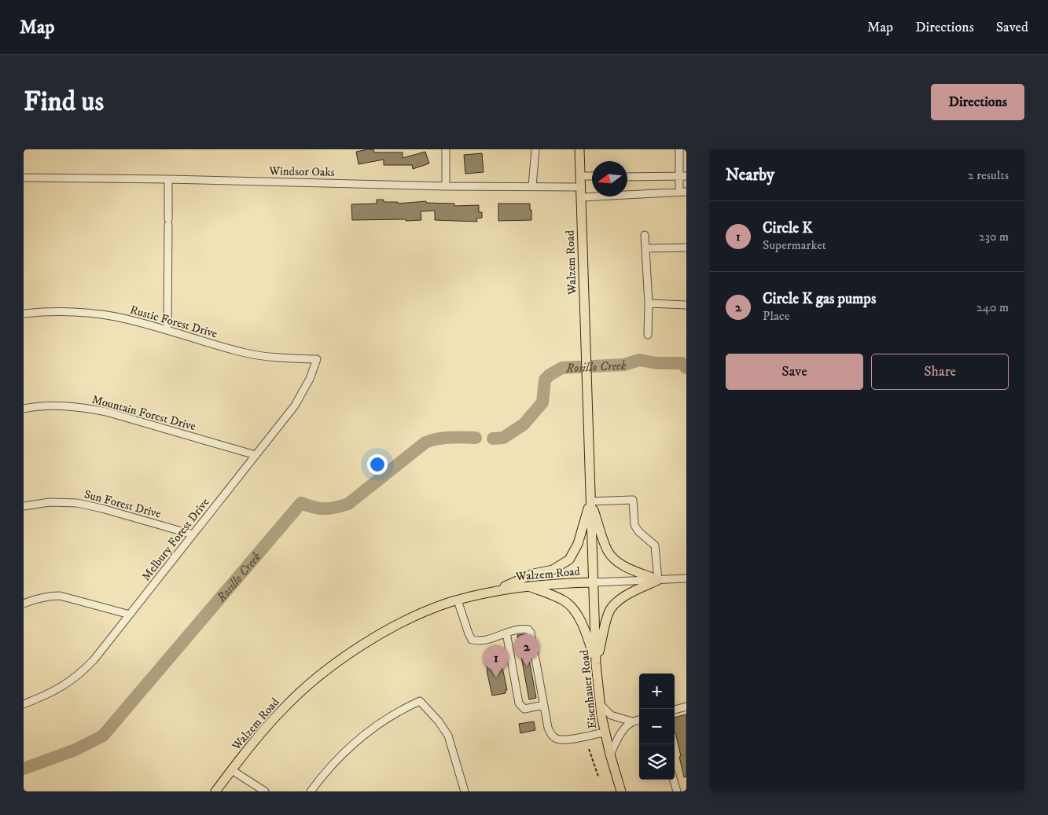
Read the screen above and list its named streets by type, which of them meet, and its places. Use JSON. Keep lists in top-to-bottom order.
{
  "streets": {
    "main road": ["Walzem Road", "Eisenhauer Road"],
    "street": [
      "Windsor Oaks",
      "Rustic Forest Drive",
      "Mountain Forest Drive",
      "Sun Forest Drive",
      "Melbury Forest Drive"
    ]
  },
  "crossings": [
    ["Windsor Oaks", "Walzem Road"],
    ["Walzem Road", "Eisenhauer Road"],
    ["Rustic Forest Drive", "Melbury Forest Drive"],
    ["Mountain Forest Drive", "Melbury Forest Drive"],
    ["Sun Forest Drive", "Melbury Forest Drive"]
  ],
  "water": ["Rosillo Creek"],
  "north": "left",
  "page": {
    "header": "Map",
    "nav": ["Map", "Directions", "Saved"],
    "buttons": [
      "Directions",
      ["Save", "Share"]
    ],
    "title": "Find us",
    "heading": ["Nearby", "2 results"],
    "list": [
      {
        "mark": "1",
        "name": "Circle K",
        "note": "Supermarket",
        "value": "230 m"
      },
      {
        "mark": "2",
        "name": "Circle K gas pumps",
        "note": "Place",
        "value": "240 m"
      }
    ],
    "pins": ["2", "1"],
    "map_buttons": ["+", "−"]
  }
}
